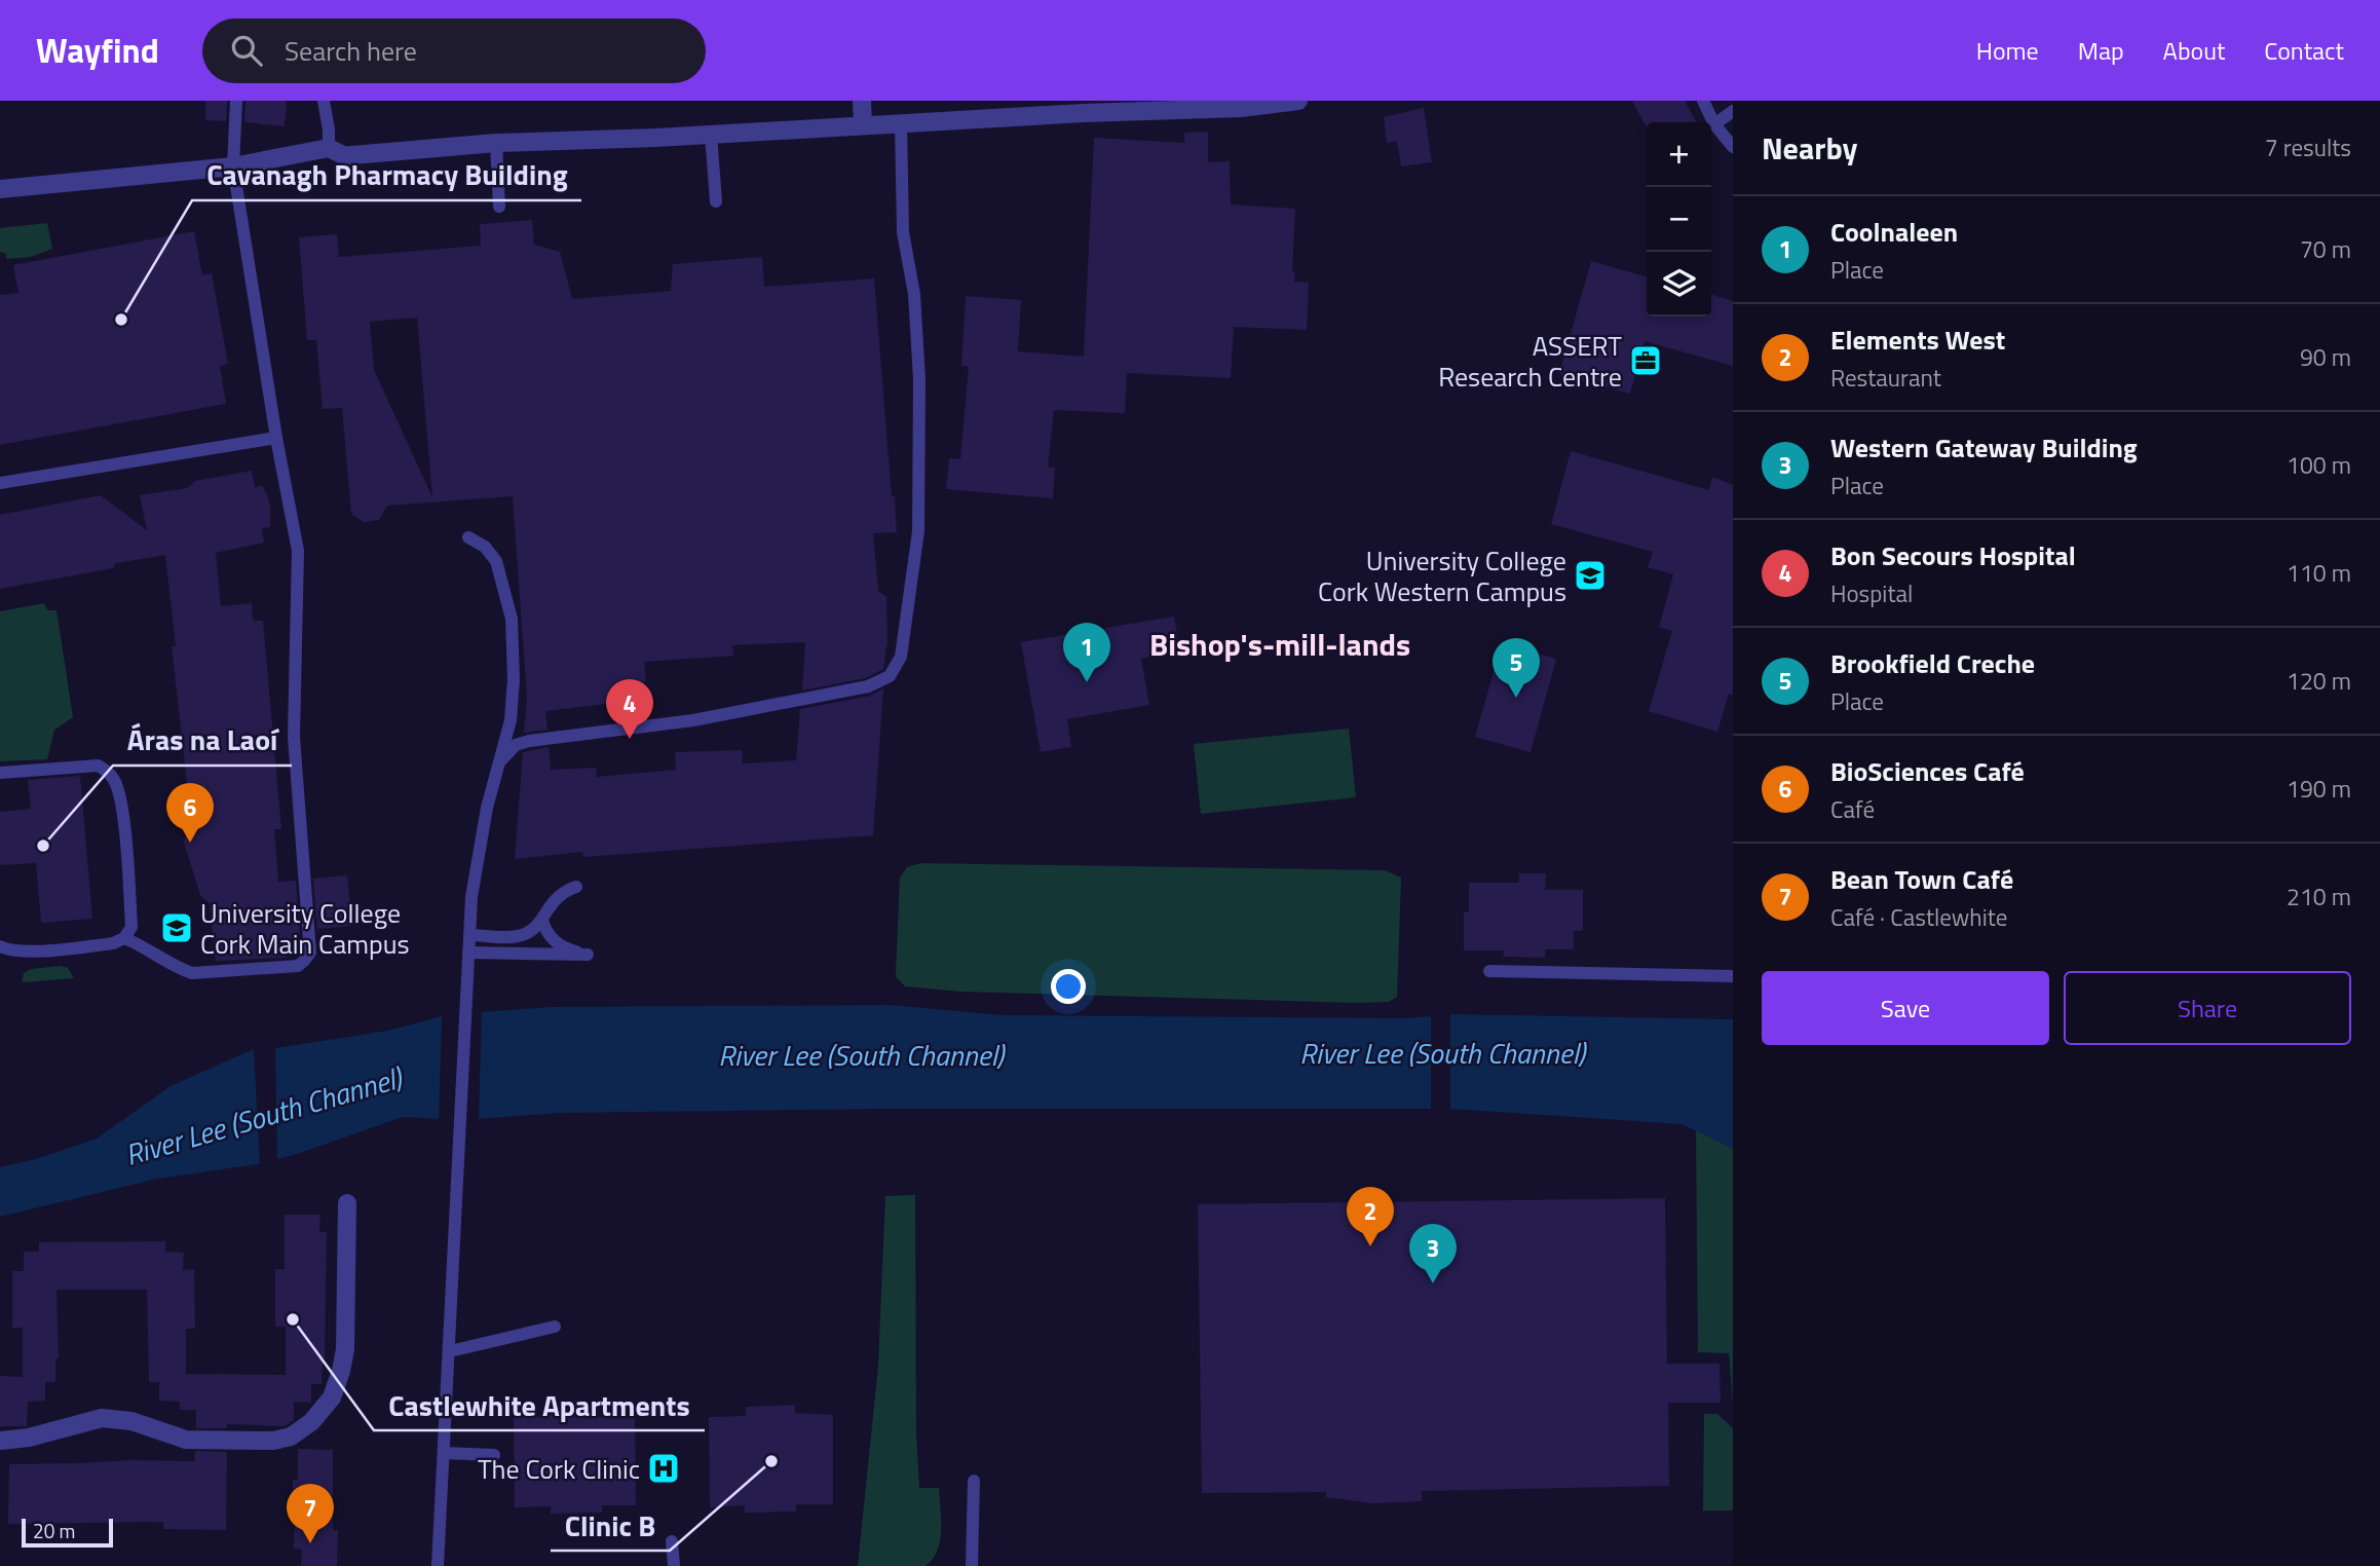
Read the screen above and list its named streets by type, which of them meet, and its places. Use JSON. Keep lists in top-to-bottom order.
{
  "districts": ["Bishop's-mill-lands"],
  "water": ["River Lee (South Channel)"],
  "places": {
    "other": [
      "Cavanagh Pharmacy Building",
      "Áras na Laoí",
      "Castlewhite Apartments",
      "Clinic B"
    ],
    "office": ["ASSERT Research Centre"],
    "school or university": ["University College Cork Western Campus", "University College Cork Main Campus"],
    "hospital": ["The Cork Clinic"]
  },
  "scale_bar": "20 m",
  "page": {
    "header": "Wayfind",
    "search": "Search here",
    "nav": [
      "Home",
      "Map",
      "About",
      "Contact"
    ],
    "heading": ["Nearby", "7 results"],
    "map_buttons": ["+", "−"],
    "list": [
      {
        "mark": "1",
        "name": "Coolnaleen",
        "note": "Place",
        "value": "70 m"
      },
      {
        "mark": "2",
        "name": "Elements West",
        "note": "Restaurant",
        "value": "90 m"
      },
      {
        "mark": "3",
        "name": "Western Gateway Building",
        "note": "Place",
        "value": "100 m"
      },
      {
        "mark": "4",
        "name": "Bon Secours Hospital",
        "note": "Hospital",
        "value": "110 m"
      },
      {
        "mark": "5",
        "name": "Brookfield Creche",
        "note": "Place",
        "value": "120 m"
      },
      {
        "mark": "6",
        "name": "BioSciences Café",
        "note": "Café",
        "value": "190 m"
      },
      {
        "mark": "7",
        "name": "Bean Town Café",
        "note": "Café · Castlewhite",
        "value": "210 m"
      }
    ],
    "pins": [
      "1",
      "5",
      "4",
      "6",
      "2",
      "3",
      "7"
    ],
    "buttons": ["Save", "Share"],
    "scale": "20 m"
  }
}
